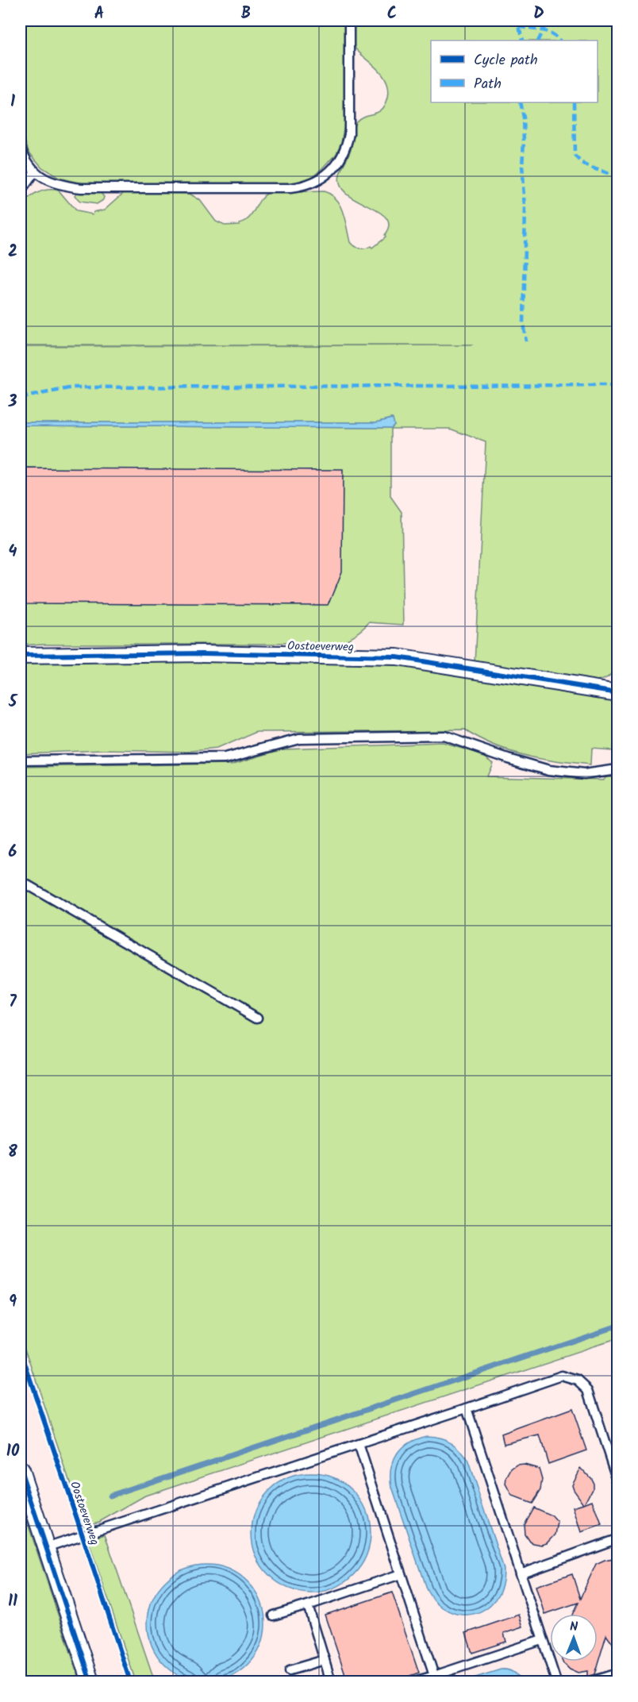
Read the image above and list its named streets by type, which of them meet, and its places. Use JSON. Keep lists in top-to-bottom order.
{
  "streets": {
    "street": ["Oostoeverweg"]
  },
  "legend": ["Cycle path", "Path"],
  "north": "top",
  "grid": {
    "columns": [
      "A",
      "B",
      "C",
      "D"
    ],
    "rows": [
      "1",
      "2",
      "3",
      "4",
      "5",
      "6",
      "7",
      "8",
      "9",
      "10",
      "11"
    ]
  }
}
